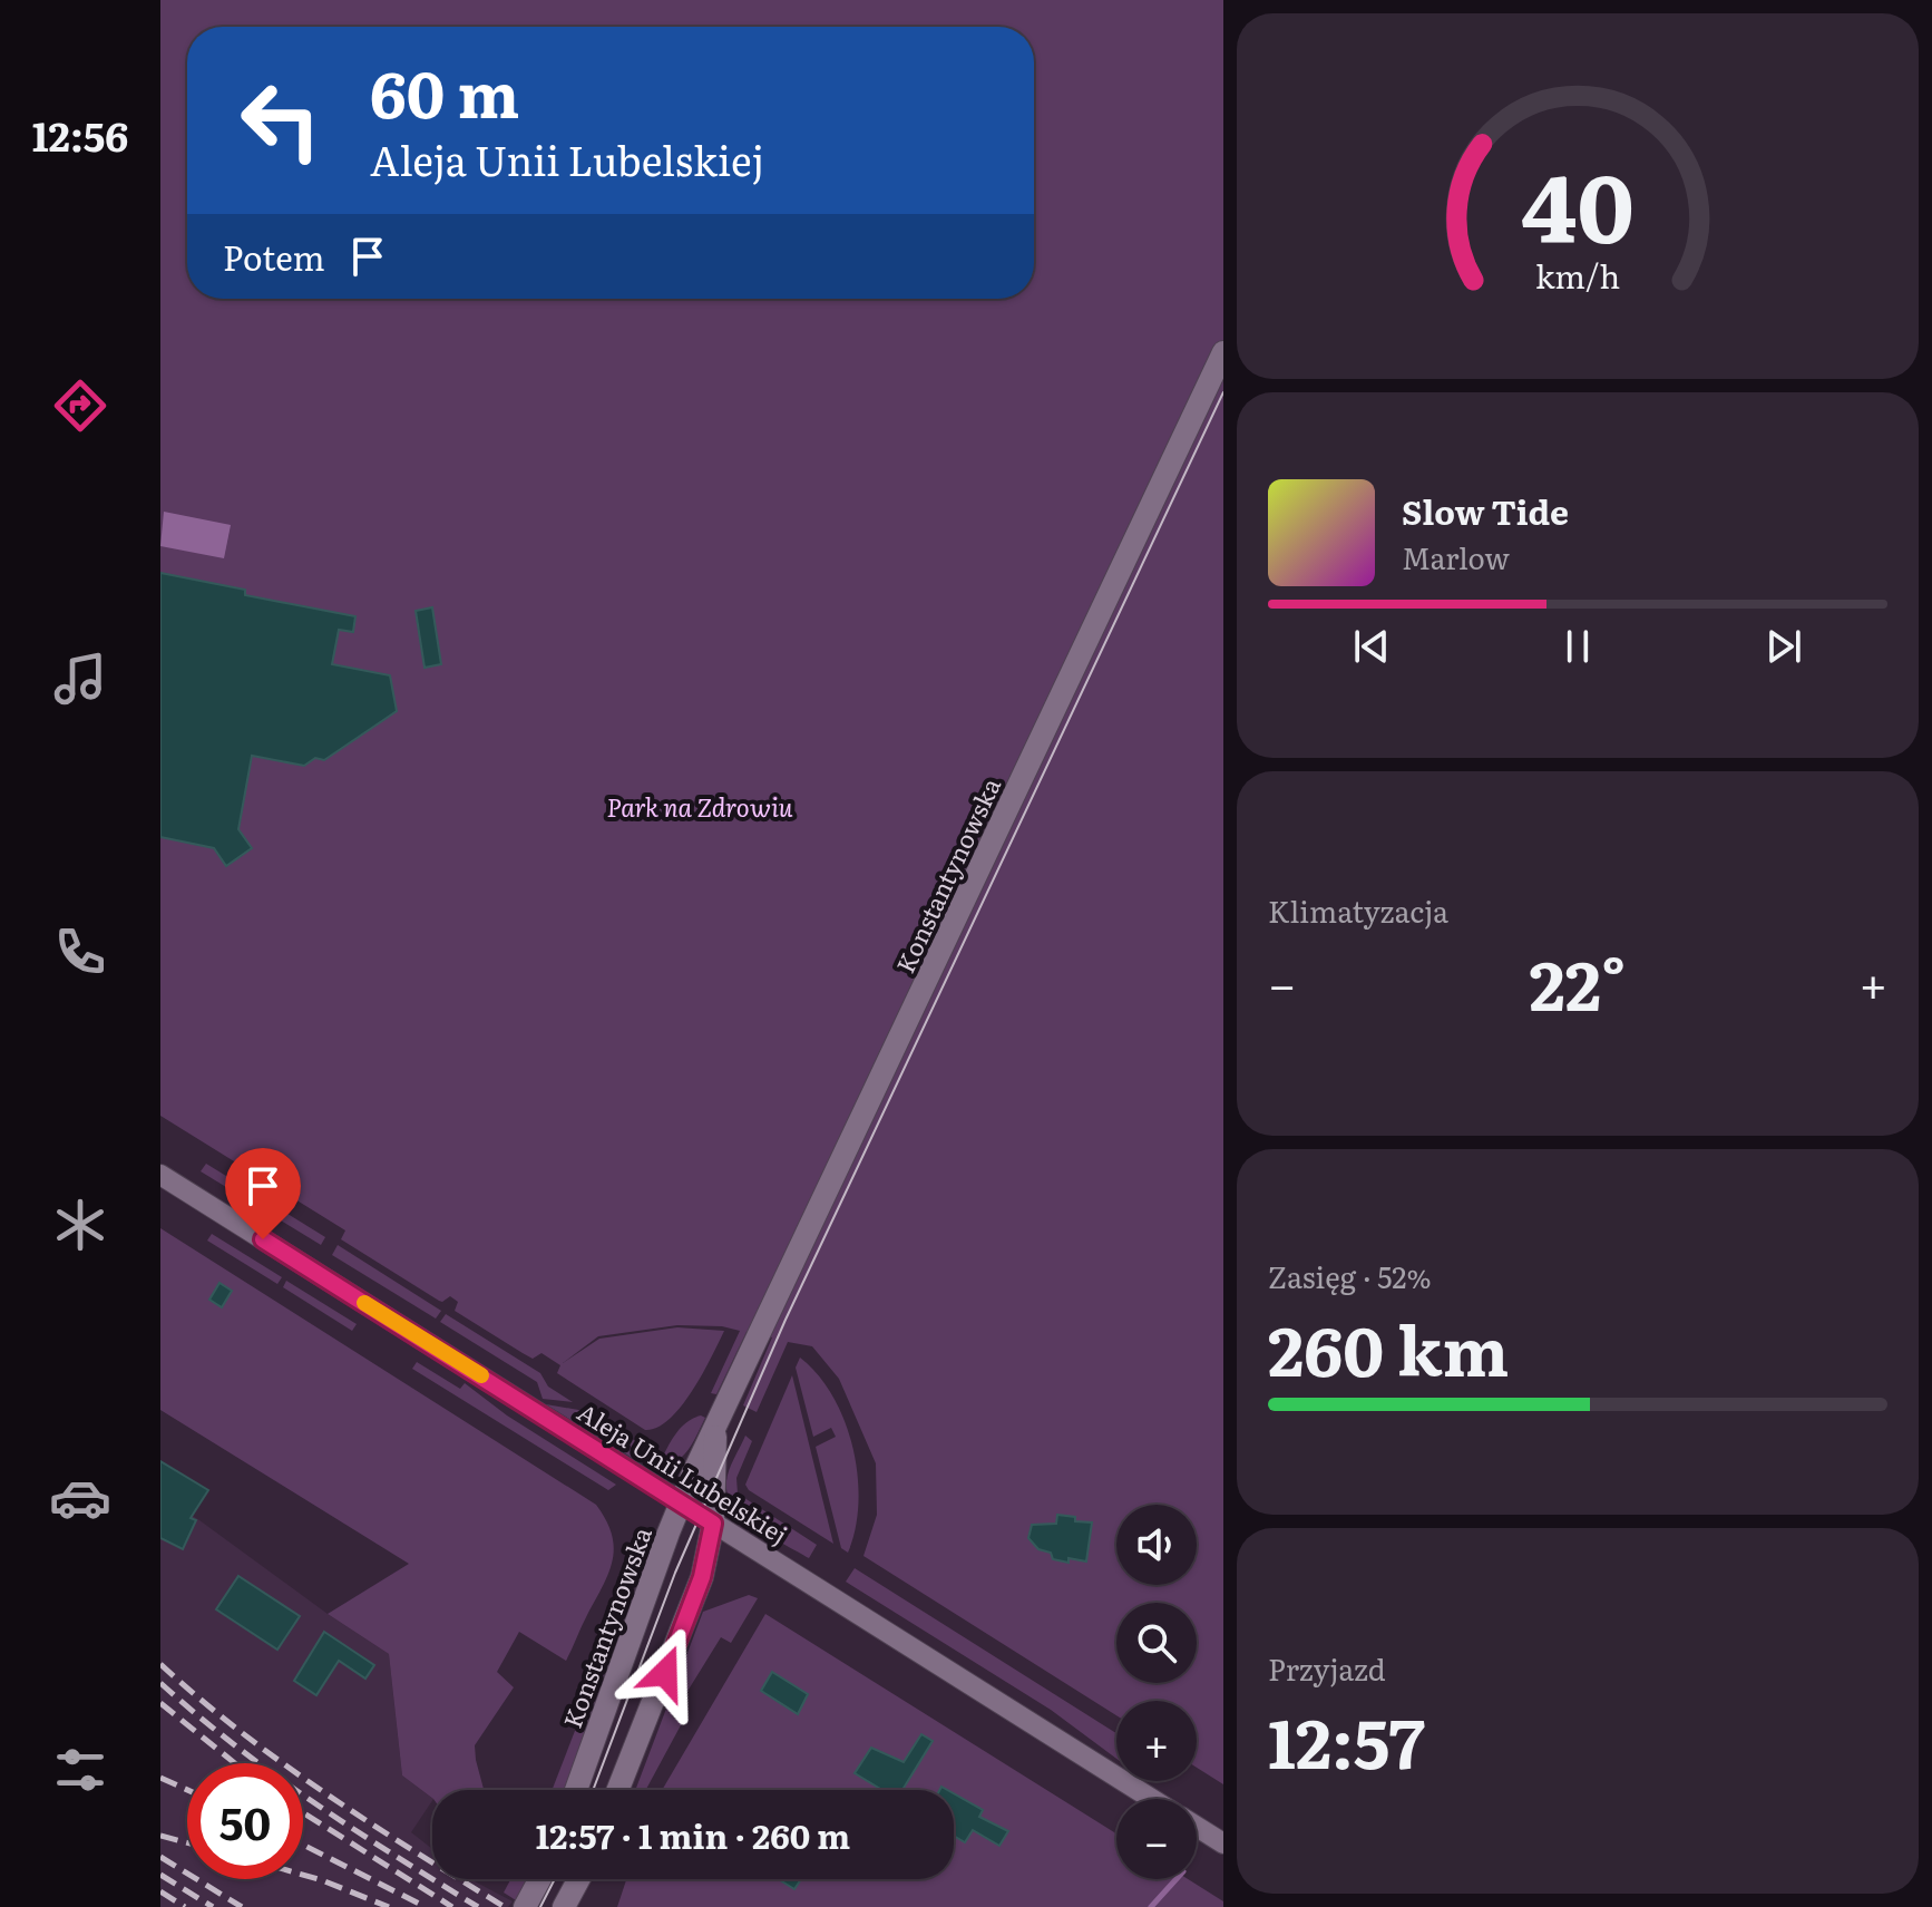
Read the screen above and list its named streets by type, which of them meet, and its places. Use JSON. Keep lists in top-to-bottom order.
{
  "streets": {
    "main road": ["Konstantynowska"],
    "street": ["Aleja Unii Lubelskiej"]
  },
  "crossings": [
    ["Konstantynowska", "Aleja Unii Lubelskiej"]
  ],
  "parks": ["Park na Zdrowiu"],
  "page": {
    "tabs": "12:56",
    "turn": ["60 m", "Aleja Unii Lubelskiej"],
    "then": "Potem",
    "song": ["Slow Tide", "Marlow"],
    "tile": [
      "Klimatyzacja",
      ["Zasięg · 52%", "260 km"],
      ["Przyjazd", "12:57"]
    ],
    "heat": ["−", "22°", "+"],
    "map_buttons": ["+", "−"],
    "limit": "50",
    "trip": "12:57 · 1 min · 260 m",
    "gauge": ["40", "km/h"]
  }
}
